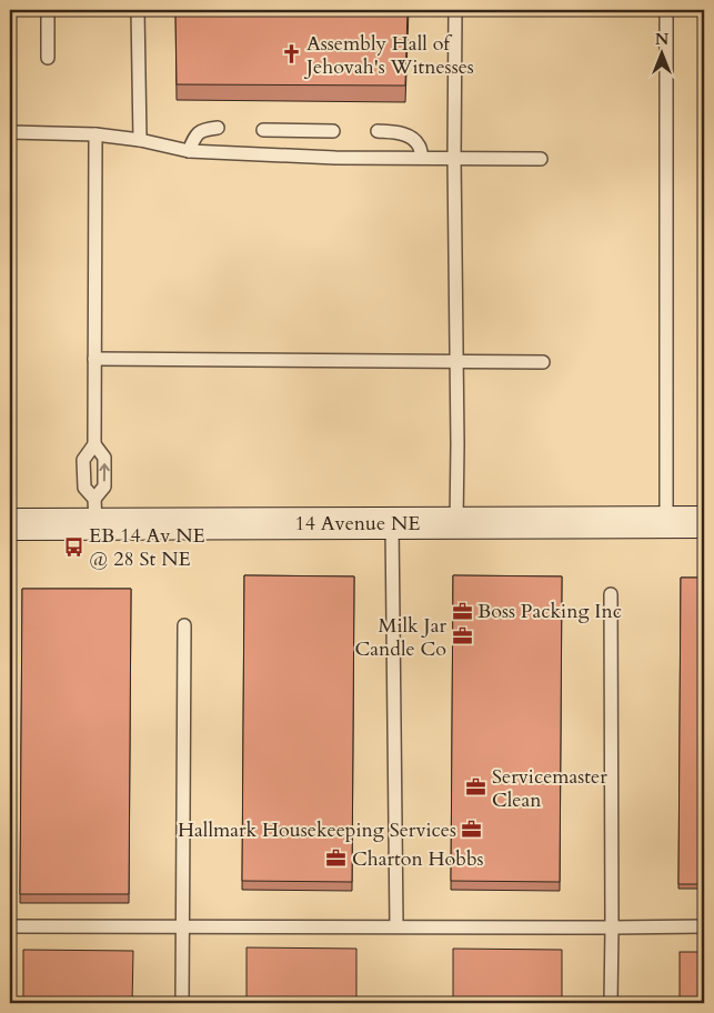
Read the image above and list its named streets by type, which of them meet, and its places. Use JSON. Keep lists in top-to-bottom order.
{
  "streets": {
    "street": ["14 Avenue NE"]
  },
  "places": {
    "church": ["Assembly Hall of Jehovah's Witnesses"],
    "bus stop": ["EB 14 Av NE @ 28 St NE"],
    "office": [
      "Boss Packing Inc",
      "Milk Jar Candle Co",
      "Servicemaster Clean",
      "Hallmark Housekeeping Services",
      "Charton Hobbs"
    ]
  },
  "north": "top"
}
